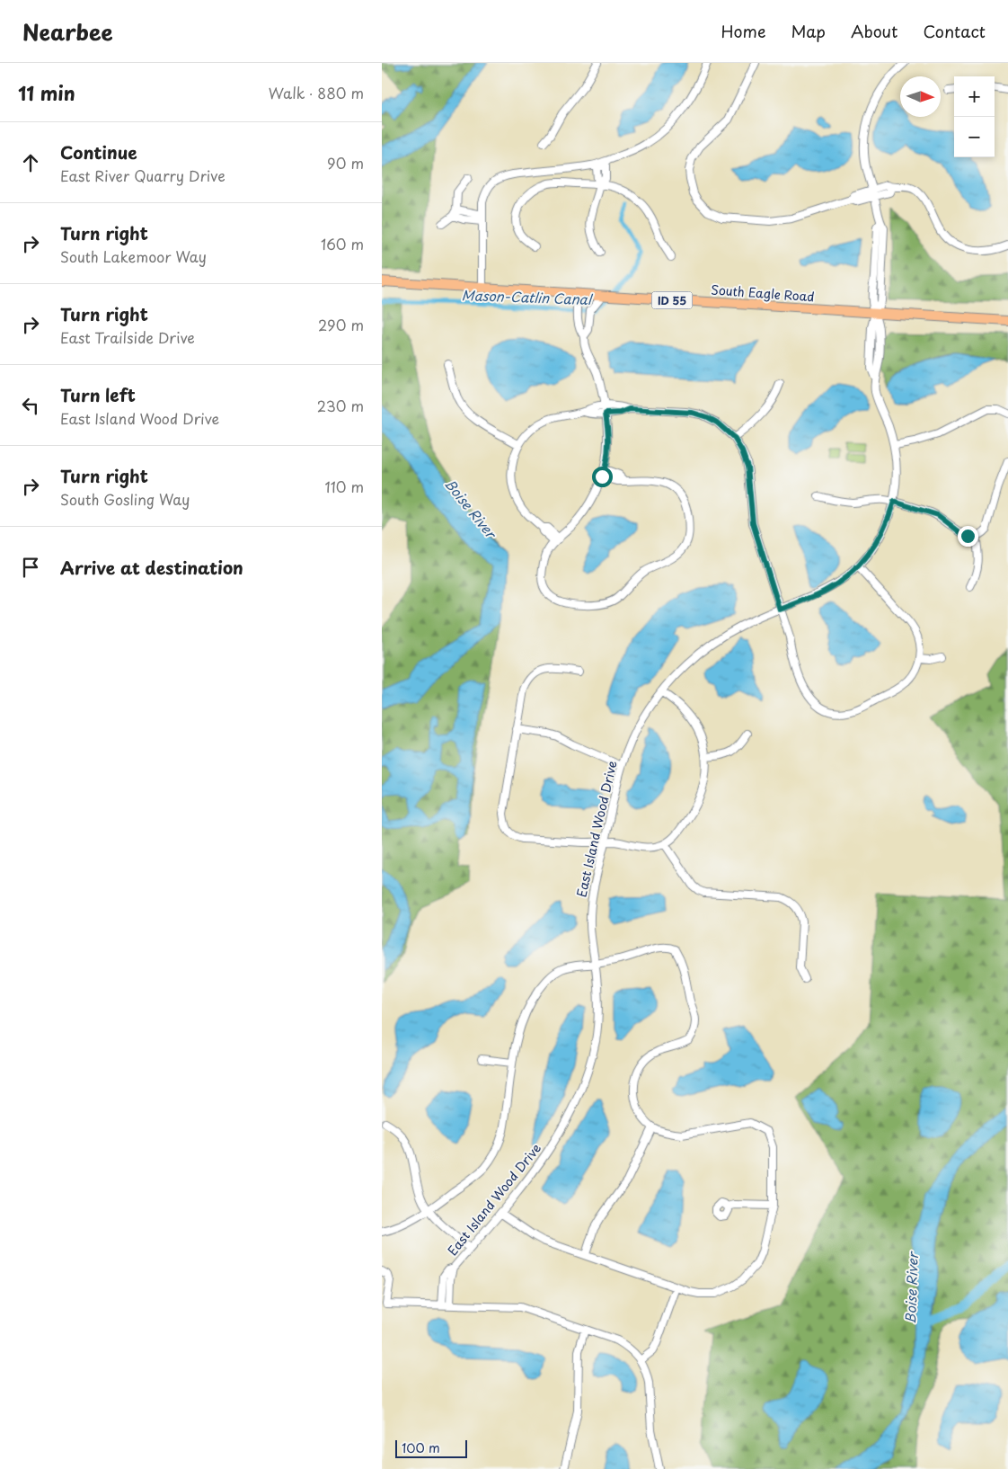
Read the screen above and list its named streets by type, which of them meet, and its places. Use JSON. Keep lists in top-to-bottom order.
{
  "streets": {
    "highway": ["South Eagle Road", "ID 55"],
    "street": ["East Island Wood Drive"]
  },
  "crossings": [
    ["South Eagle Road", "East Island Wood Drive"]
  ],
  "water": ["Mason-Catlin Canal", "Boise River"],
  "scale_bar": "100 m",
  "north": "right",
  "page": {
    "header": "Nearbee",
    "nav": [
      "Home",
      "Map",
      "About",
      "Contact"
    ],
    "heading": ["11 min", "Walk · 880 m"],
    "map_buttons": ["+", "−"],
    "list": [
      ["Continue", "East River Quarry Drive", "90 m"],
      ["Turn right", "South Lakemoor Way", "160 m"],
      ["Turn right", "East Trailside Drive", "290 m"],
      ["Turn left", "East Island Wood Drive", "230 m"],
      ["Turn right", "South Gosling Way", "110 m"],
      "Arrive at destination"
    ],
    "scale": "100 m"
  }
}
